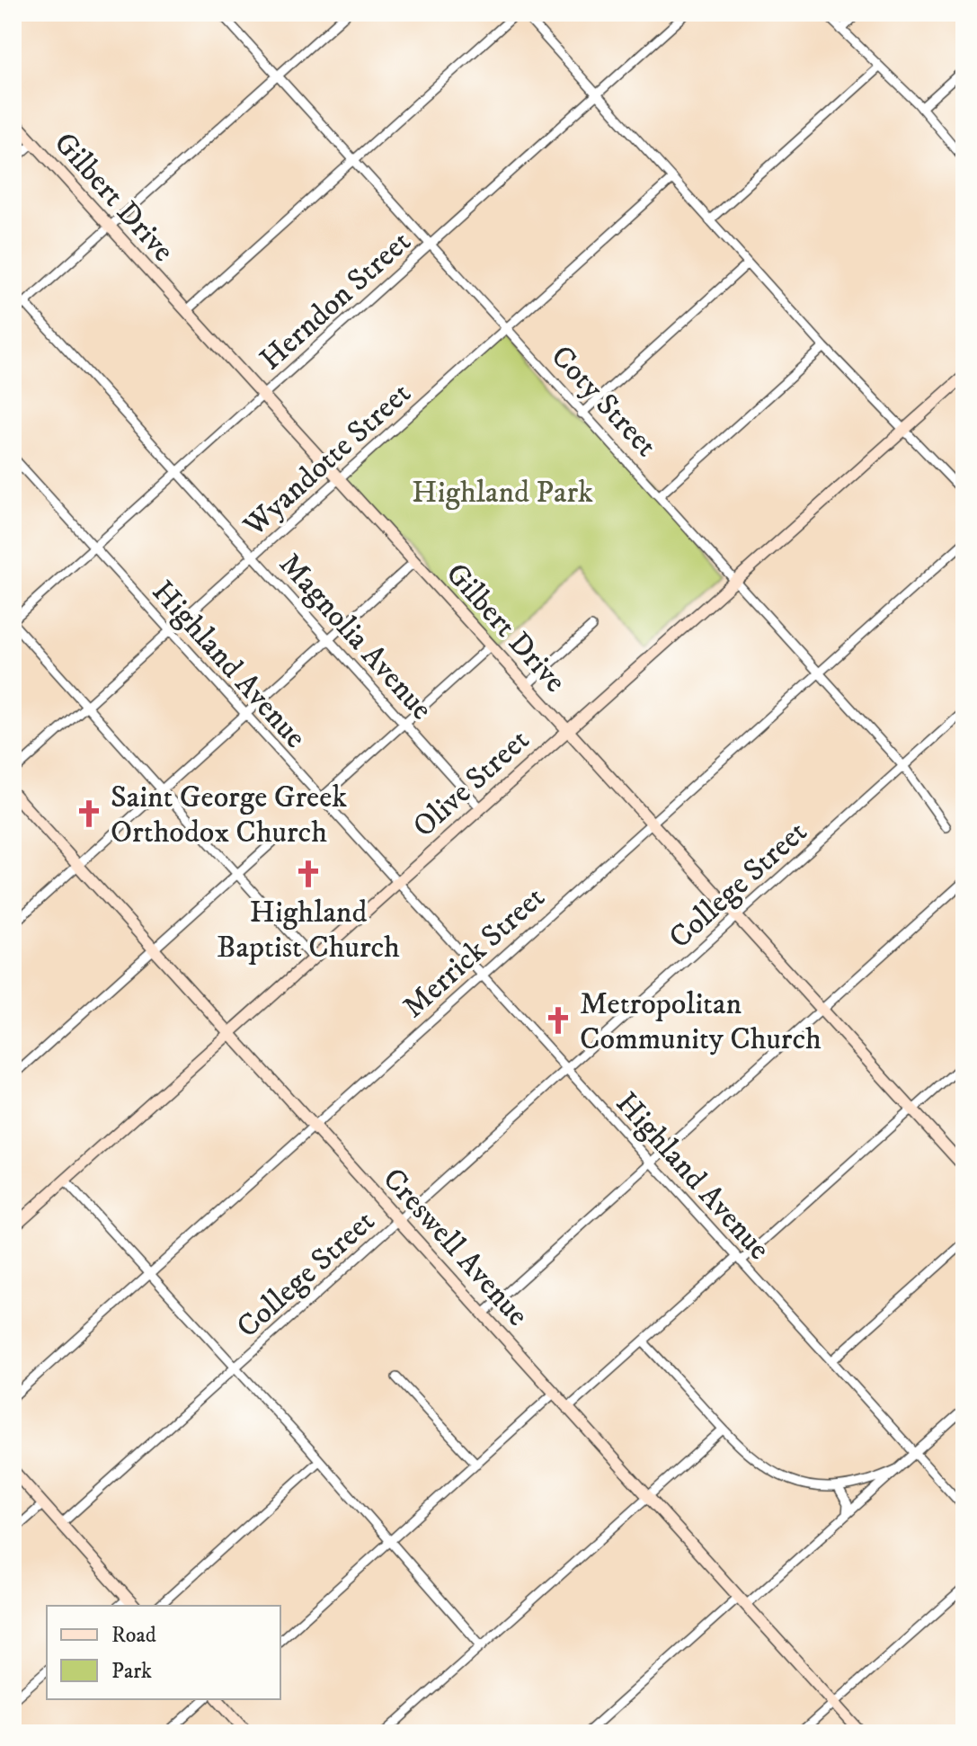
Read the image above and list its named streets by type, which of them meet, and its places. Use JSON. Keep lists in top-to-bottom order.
{
  "streets": {
    "street": [
      "Gilbert Drive",
      "Herndon Street",
      "Coty Street",
      "Wyandotte Street",
      "Magnolia Avenue",
      "Highland Avenue",
      "Olive Street",
      "College Street",
      "Merrick Street",
      "Creswell Avenue"
    ]
  },
  "crossings": [
    ["Gilbert Drive", "Herndon Street"],
    ["Gilbert Drive", "Wyandotte Street"],
    ["Gilbert Drive", "Olive Street"],
    ["Gilbert Drive", "College Street"],
    ["Gilbert Drive", "Merrick Street"],
    ["Herndon Street", "Coty Street"],
    ["Herndon Street", "Magnolia Avenue"],
    ["Herndon Street", "Highland Avenue"],
    ["Coty Street", "Wyandotte Street"],
    ["Coty Street", "Olive Street"],
    ["Coty Street", "College Street"],
    ["Coty Street", "Merrick Street"],
    ["Wyandotte Street", "Magnolia Avenue"],
    ["Wyandotte Street", "Highland Avenue"],
    ["Magnolia Avenue", "Olive Street"],
    ["Highland Avenue", "Olive Street"],
    ["Highland Avenue", "College Street"],
    ["Highland Avenue", "Merrick Street"],
    ["Olive Street", "Creswell Avenue"],
    ["College Street", "Creswell Avenue"],
    ["Merrick Street", "Creswell Avenue"]
  ],
  "parks": ["Highland Park"],
  "places": {
    "church": ["Saint George Greek Orthodox Church", "Highland Baptist Church", "Metropolitan Community Church"]
  },
  "legend": ["Road", "Park"]
}
